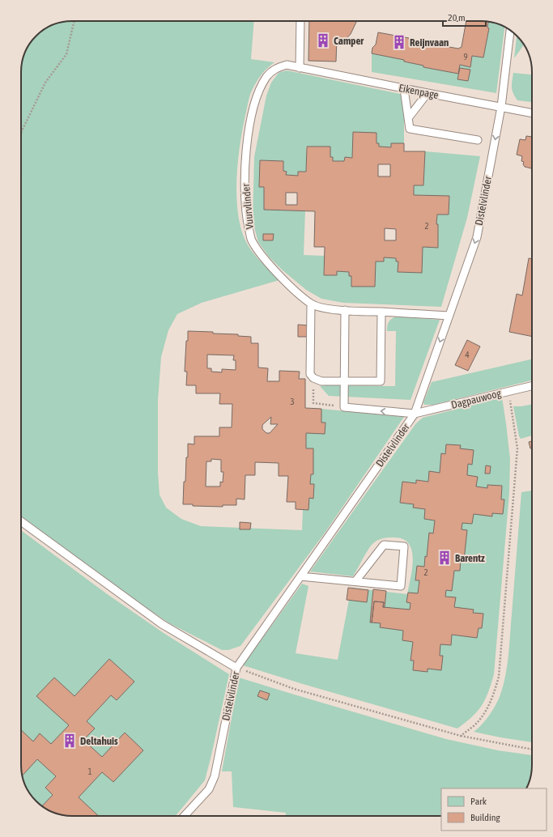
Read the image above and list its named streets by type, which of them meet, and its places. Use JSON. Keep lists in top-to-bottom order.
{
  "streets": {
    "lane": [
      "Eikenpage",
      "Distelvlinder",
      "Vuurvlinder",
      "Dagpauwoog"
    ]
  },
  "crossings": [
    ["Eikenpage", "Distelvlinder"],
    ["Eikenpage", "Vuurvlinder"],
    ["Distelvlinder", "Vuurvlinder"],
    ["Distelvlinder", "Dagpauwoog"]
  ],
  "one_way": ["Distelvlinder", "Dagpauwoog"],
  "places": {
    "building": [
      "Camper",
      "Reijnvaan",
      "Barentz",
      "Deltahuis"
    ]
  },
  "house_numbers": [
    "9",
    "2",
    "4",
    "3",
    "2",
    "1"
  ],
  "legend": ["Park", "Building"],
  "scale_bar": "20 m"
}
